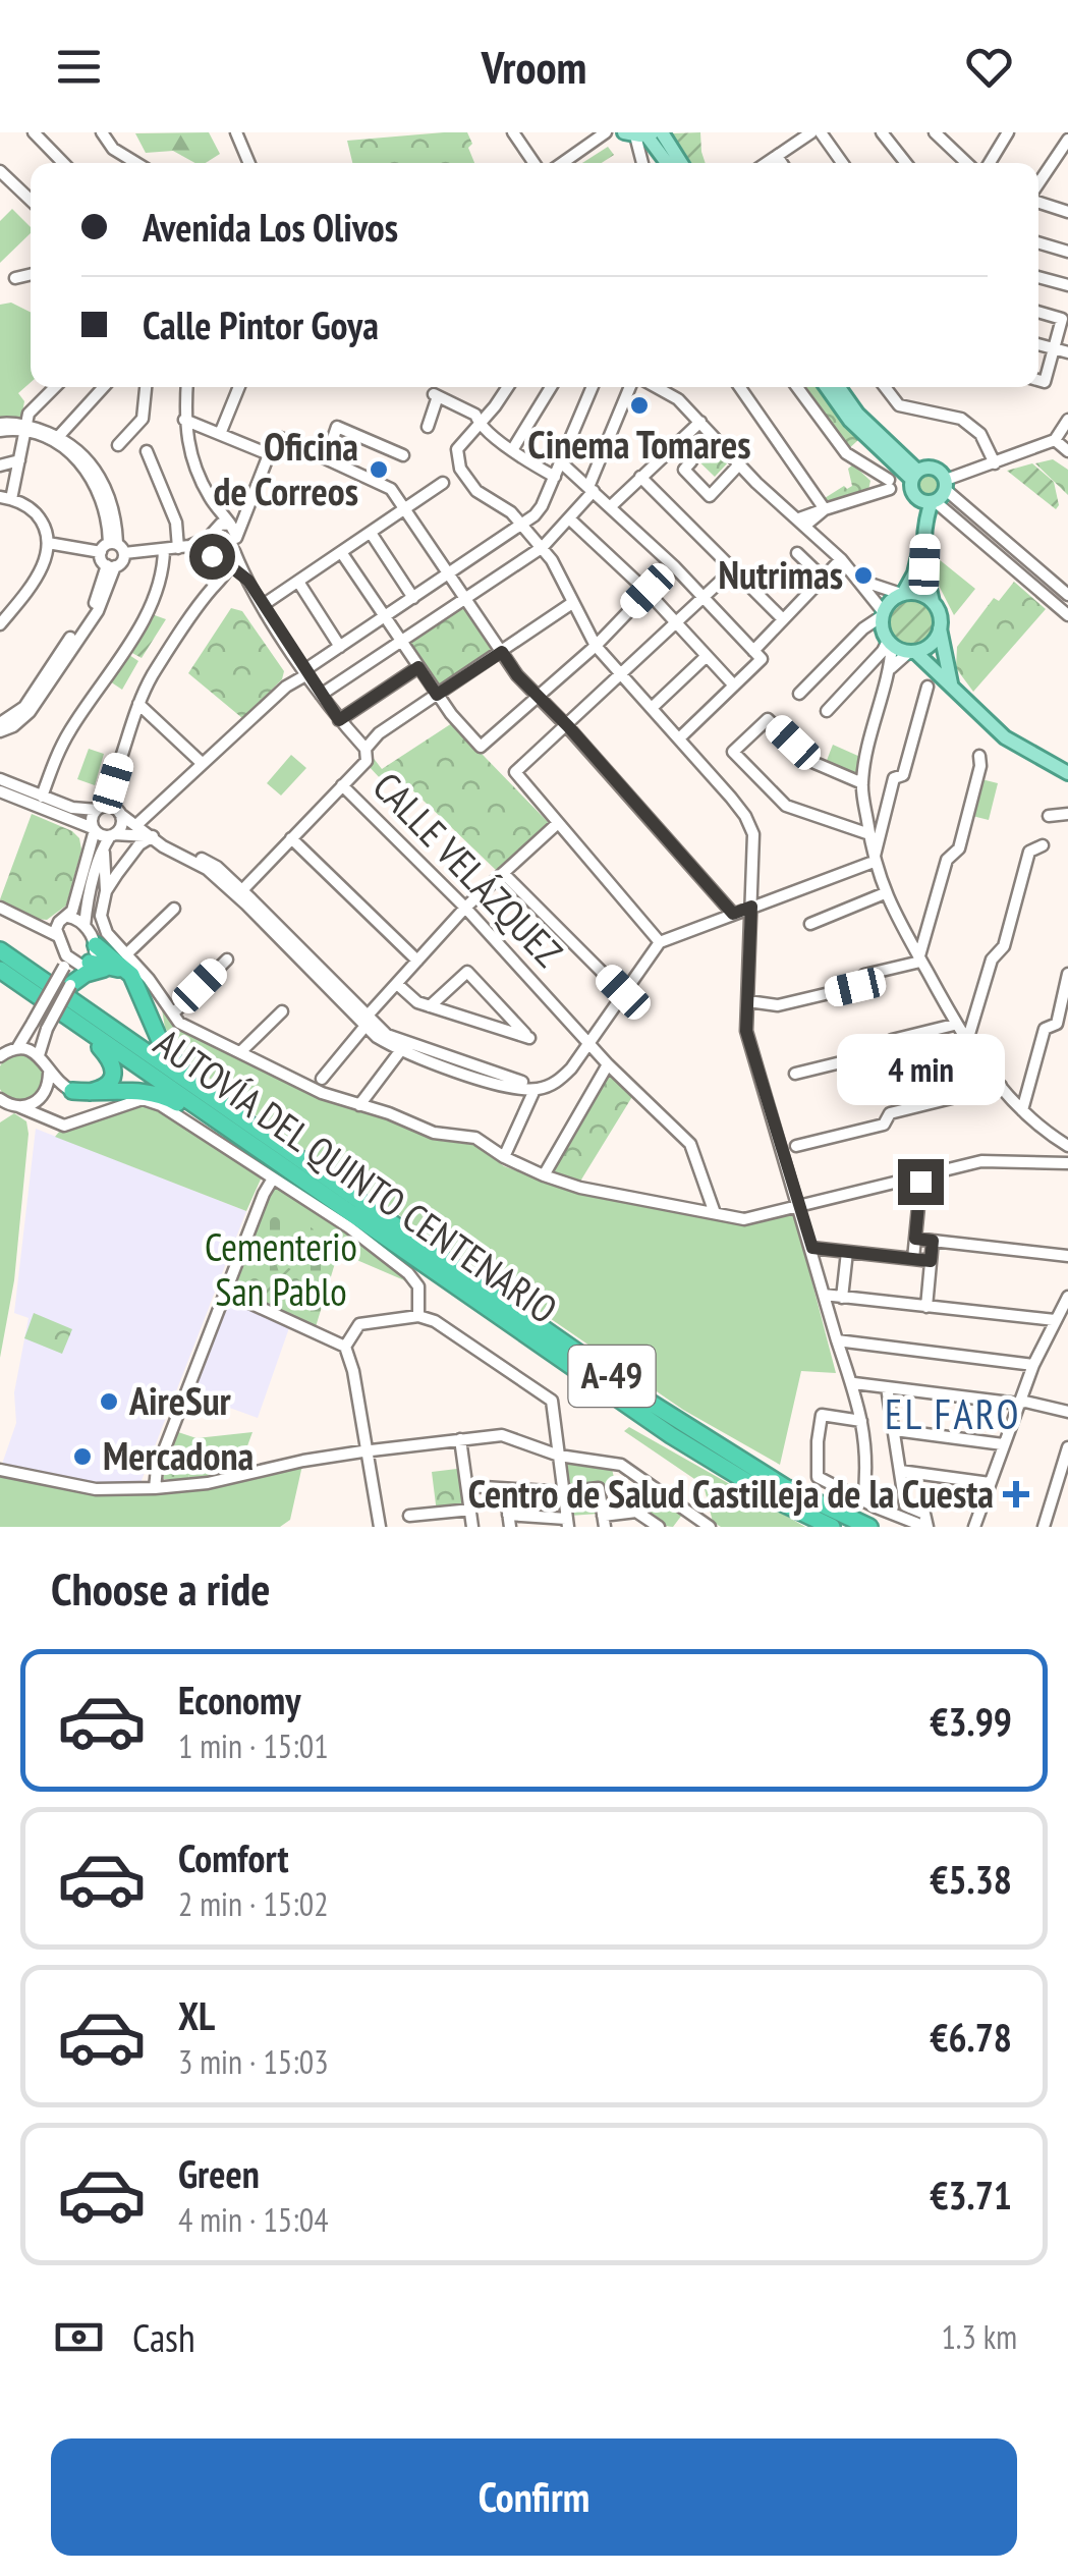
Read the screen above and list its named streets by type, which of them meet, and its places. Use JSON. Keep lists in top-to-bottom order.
{
  "streets": {
    "highway": ["AUTOVÍA DEL QUINTO CENTENARIO", "A-49"],
    "street": ["CALLE VELÁZQUEZ"]
  },
  "districts": ["EL FARO"],
  "parks": ["Cementerio San Pablo"],
  "places": {
    "other": [
      "Cinema Tomares",
      "Oficina de Correos",
      "Nutrimas",
      "AireSur",
      "Mercadona"
    ],
    "health": ["Centro de Salud Castilleja de la Cuesta"]
  },
  "page": {
    "header": "Vroom",
    "banner": ["Avenida Los Olivos", "Calle Pintor Goya"],
    "bubble": "4 min",
    "heading": "Choose a ride",
    "list": [
      {
        "name": "Economy",
        "note": "1 min · 15:01",
        "value": "€3.99"
      },
      {
        "name": "Comfort",
        "note": "2 min · 15:02",
        "value": "€5.38"
      },
      {
        "name": "XL",
        "note": "3 min · 15:03",
        "value": "€6.78"
      },
      {
        "name": "Green",
        "note": "4 min · 15:04",
        "value": "€3.71"
      }
    ],
    "pay": ["Cash", "1.3 km"],
    "buttons": "Confirm"
  }
}
